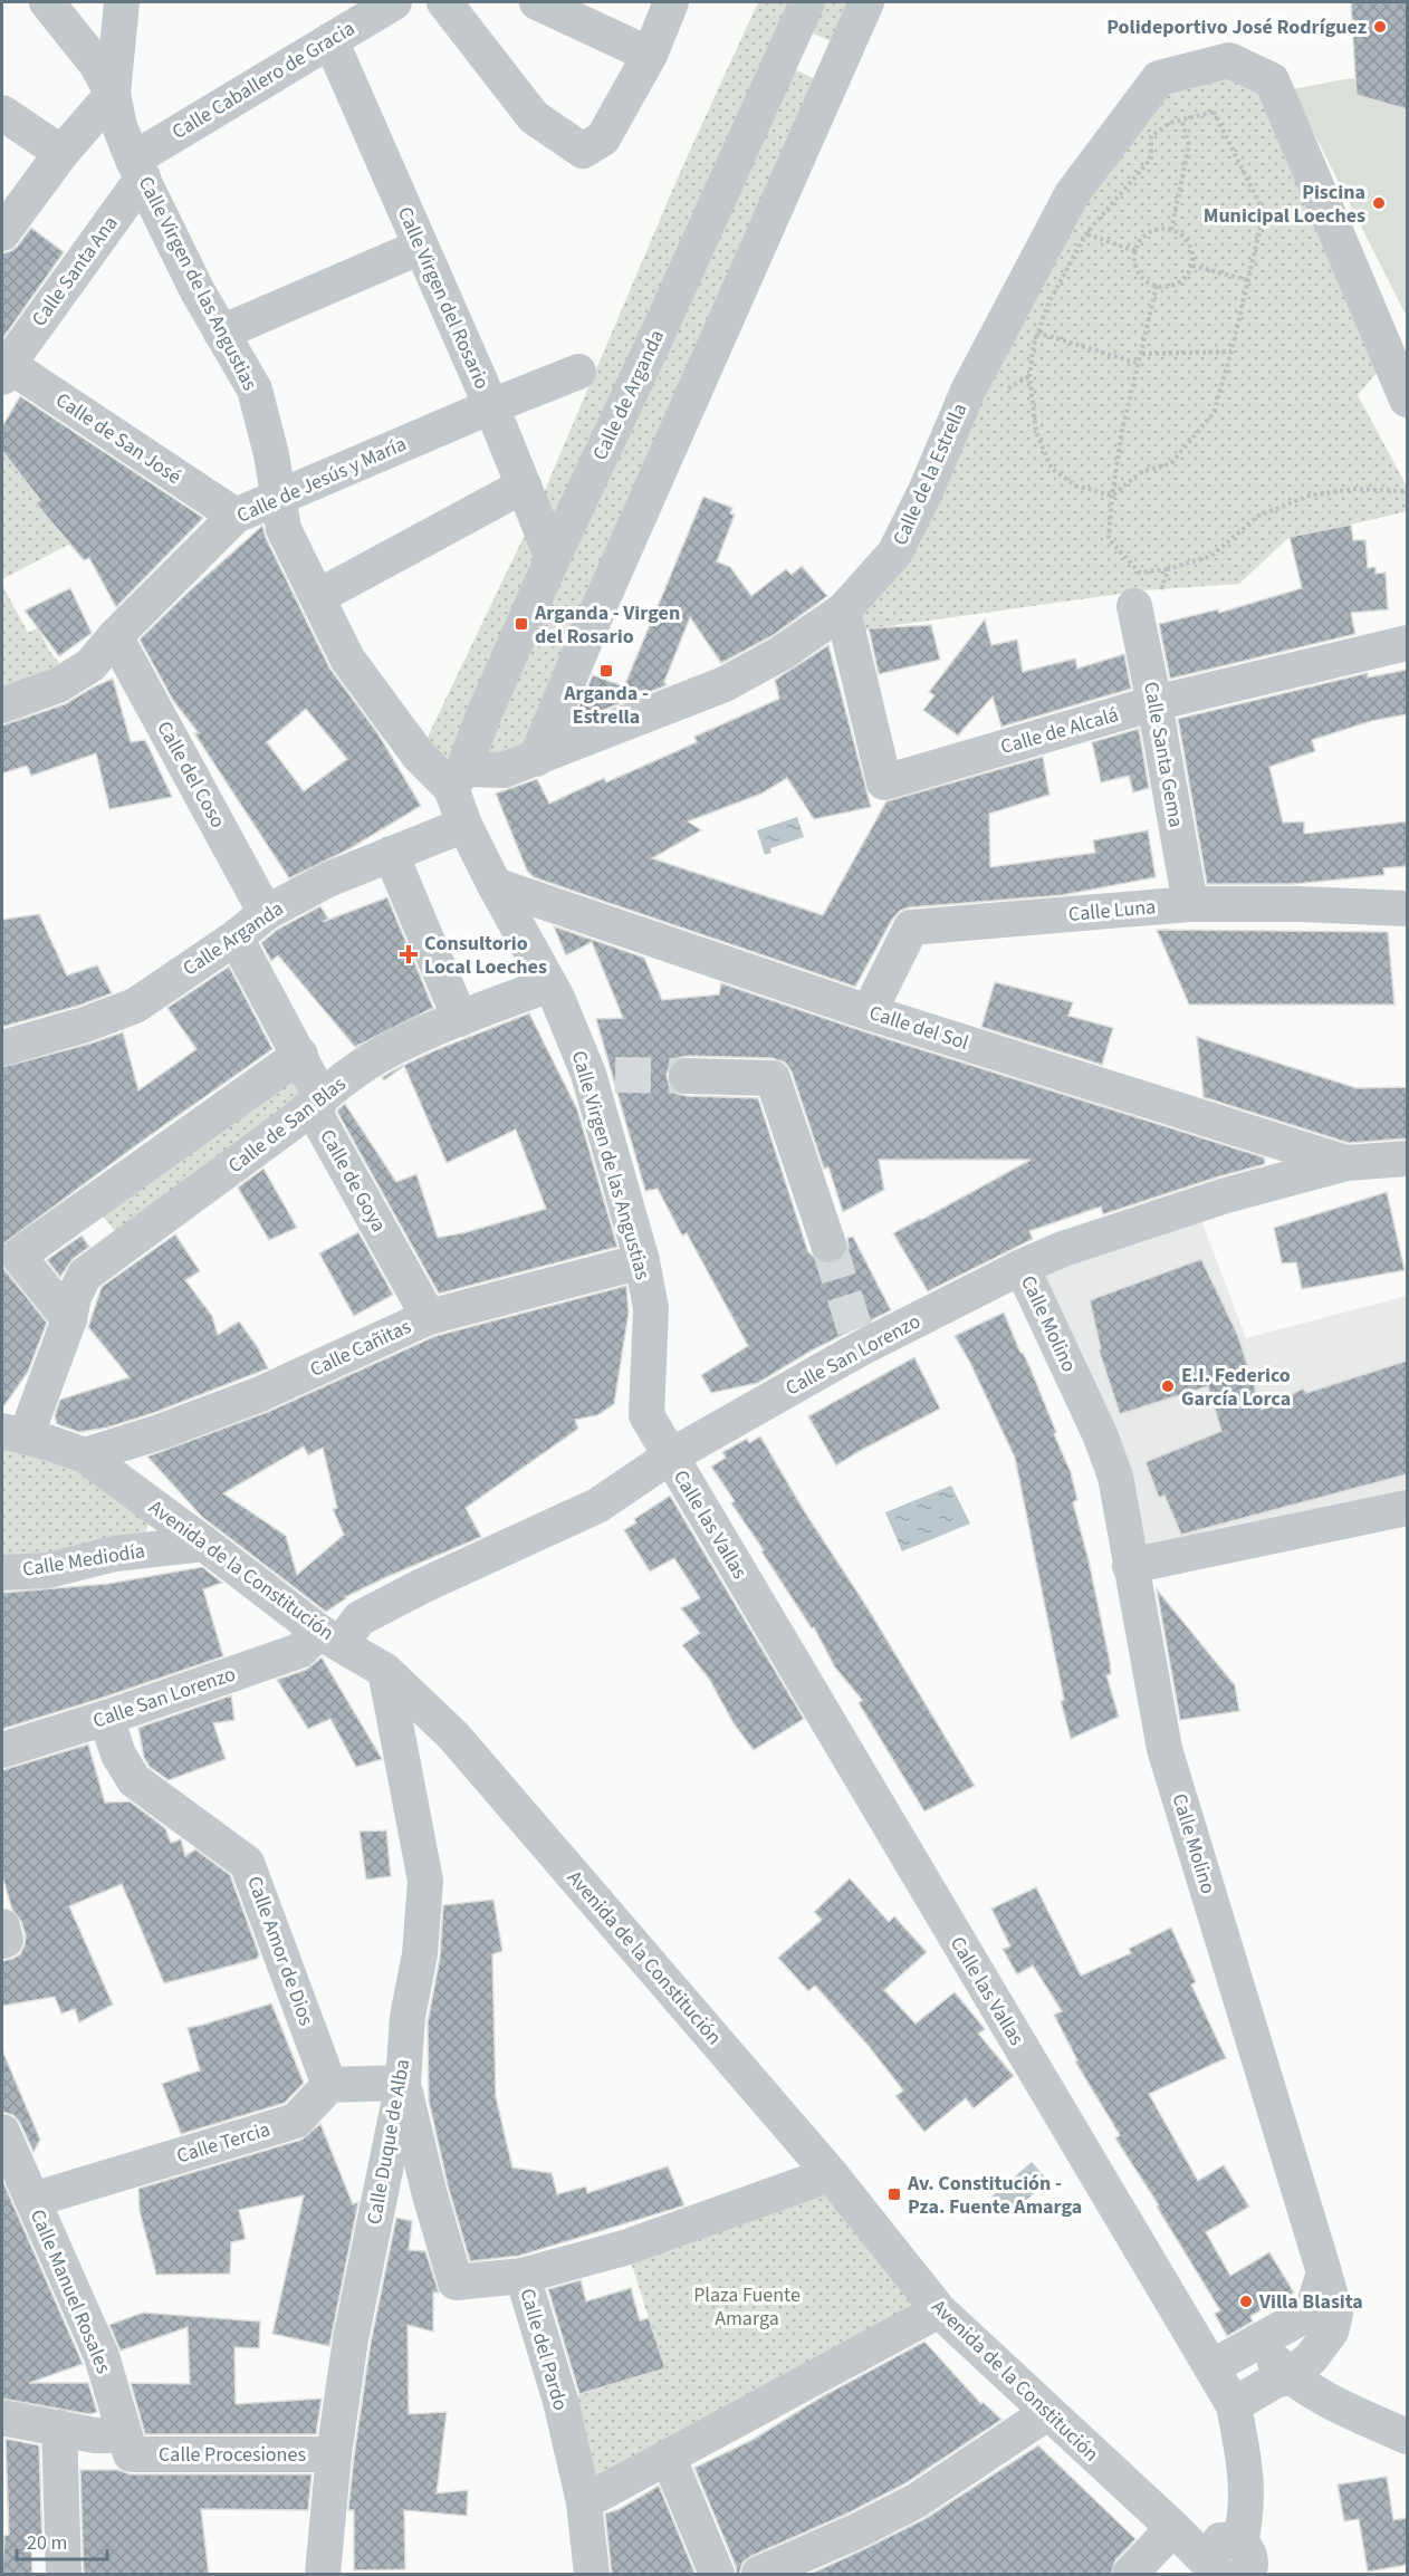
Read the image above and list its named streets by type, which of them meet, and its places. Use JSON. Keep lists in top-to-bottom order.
{
  "streets": {
    "street": [
      "Calle Caballero de Gracia",
      "Calle Santa Ana",
      "Calle Virgen de las Angustias",
      "Calle Virgen del Rosario",
      "Calle de Arganda",
      "Calle de San José",
      "Calle de la Estrella",
      "Calle de Jesús y María",
      "Calle de Alcalá",
      "Calle Santa Gema",
      "Calle del Coso",
      "Calle Luna",
      "Calle Arganda",
      "Calle del Sol",
      "Calle de San Blas",
      "Calle de Goya",
      "Calle Molino",
      "Calle Cañitas",
      "Calle San Lorenzo",
      "Calle las Vallas",
      "Calle Mediodía",
      "Avenida de la Constitución",
      "Calle Amor de Dios",
      "Calle Duque de Alba",
      "Calle Tercia",
      "Calle Manuel Rosales",
      "Calle del Pardo",
      "Calle Procesiones"
    ]
  },
  "crossings": [
    ["Calle Caballero de Gracia", "Calle Santa Ana"],
    ["Calle Caballero de Gracia", "Calle Virgen de las Angustias"],
    ["Calle Caballero de Gracia", "Calle Virgen del Rosario"],
    ["Calle Santa Ana", "Calle Virgen de las Angustias"],
    ["Calle Santa Ana", "Calle de San José"],
    ["Calle Virgen de las Angustias", "Calle de Arganda"],
    ["Calle Virgen de las Angustias", "Calle de la Estrella"],
    ["Calle Virgen de las Angustias", "Calle de Jesús y María"],
    ["Calle Virgen de las Angustias", "Calle Arganda"],
    ["Calle Virgen de las Angustias", "Calle del Sol"],
    ["Calle Virgen de las Angustias", "Calle de San Blas"],
    ["Calle Virgen de las Angustias", "Calle Cañitas"],
    ["Calle Virgen de las Angustias", "Calle San Lorenzo"],
    ["Calle Virgen de las Angustias", "Calle las Vallas"],
    ["Calle Virgen del Rosario", "Calle de Arganda"],
    ["Calle Virgen del Rosario", "Calle de Jesús y María"],
    ["Calle de Arganda", "Calle de la Estrella"],
    ["Calle de San José", "Calle de Jesús y María"],
    ["Calle de la Estrella", "Calle de Alcalá"],
    ["Calle de Jesús y María", "Calle del Coso"],
    ["Calle de Alcalá", "Calle Santa Gema"],
    ["Calle Santa Gema", "Calle Luna"],
    ["Calle del Coso", "Calle Arganda"],
    ["Calle Luna", "Calle del Sol"],
    ["Calle Arganda", "Calle de Goya"],
    ["Calle del Sol", "Calle San Lorenzo"],
    ["Calle de San Blas", "Calle de Goya"],
    ["Calle de San Blas", "Avenida de la Constitución"],
    ["Calle de Goya", "Calle Cañitas"],
    ["Calle Molino", "Calle San Lorenzo"],
    ["Calle Molino", "Calle las Vallas"],
    ["Calle Cañitas", "Avenida de la Constitución"],
    ["Calle San Lorenzo", "Calle las Vallas"],
    ["Calle San Lorenzo", "Avenida de la Constitución"],
    ["Calle San Lorenzo", "Calle Amor de Dios"],
    ["Calle las Vallas", "Avenida de la Constitución"],
    ["Calle Mediodía", "Avenida de la Constitución"],
    ["Avenida de la Constitución", "Calle Duque de Alba"],
    ["Calle Amor de Dios", "Calle Tercia"],
    ["Calle Duque de Alba", "Calle del Pardo"],
    ["Calle Duque de Alba", "Calle Procesiones"],
    ["Calle Tercia", "Calle Manuel Rosales"],
    ["Calle Manuel Rosales", "Calle Procesiones"]
  ],
  "parks": ["Plaza Fuente Amarga"],
  "places": {
    "other": [
      "Polideportivo José Rodríguez",
      "Piscina Municipal Loeches",
      "E.I. Federico García Lorca",
      "Villa Blasita"
    ],
    "transit": ["Arganda - Virgen del Rosario", "Arganda - Estrella", "Av. Constitución - Pza. Fuente Amarga"],
    "health": ["Consultorio Local Loeches"]
  },
  "scale_bar": "20 m"
}
